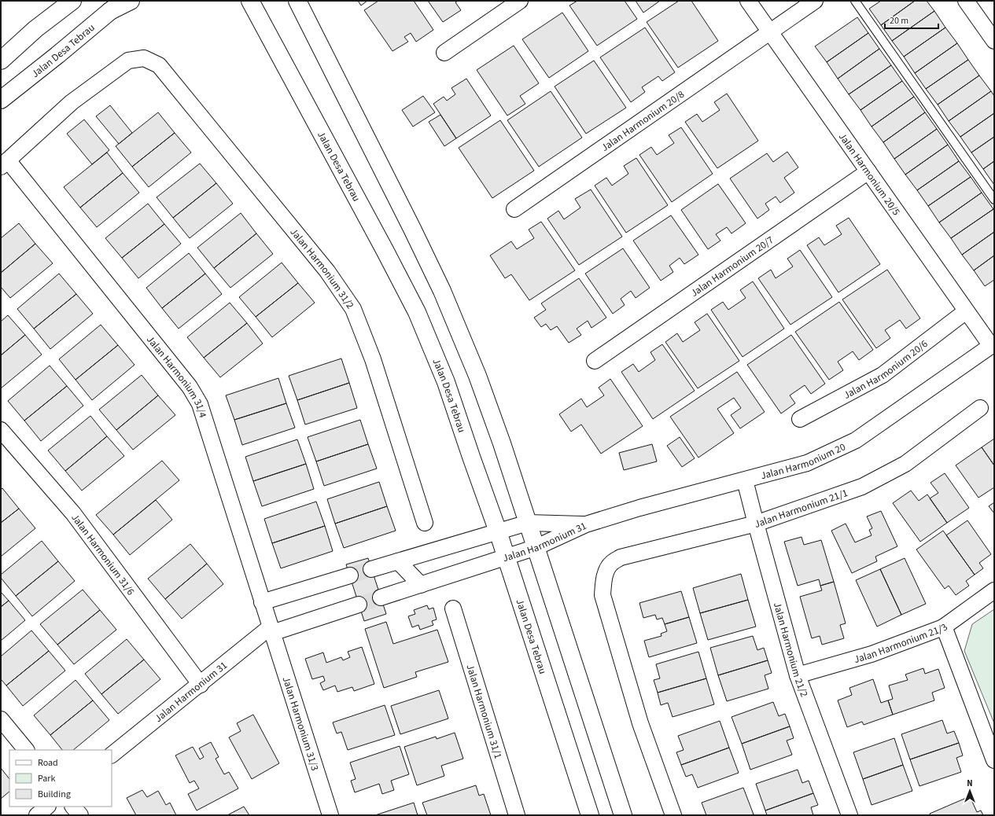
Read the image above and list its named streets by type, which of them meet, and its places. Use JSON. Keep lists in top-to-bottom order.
{
  "streets": {
    "main road": ["Jalan Desa Tebrau"],
    "street": [
      "Jalan Harmonium 20/8",
      "Jalan Harmonium 20/5",
      "Jalan Harmonium 20/7",
      "Jalan Harmonium 31/2",
      "Jalan Harmonium 20/6",
      "Jalan Harmonium 31/4",
      "Jalan Harmonium 20",
      "Jalan Harmonium 21/1",
      "Jalan Harmonium 31",
      "Jalan Harmonium 31/6",
      "Jalan Harmonium 21/3",
      "Jalan Harmonium 21/2",
      "Jalan Harmonium 31/1",
      "Jalan Harmonium 31/3"
    ]
  },
  "crossings": [
    ["Jalan Desa Tebrau", "Jalan Harmonium 31"],
    ["Jalan Harmonium 20/8", "Jalan Harmonium 20/5"],
    ["Jalan Harmonium 20/5", "Jalan Harmonium 20/7"],
    ["Jalan Harmonium 20/5", "Jalan Harmonium 20/6"],
    ["Jalan Harmonium 20/5", "Jalan Harmonium 20"],
    ["Jalan Harmonium 31/2", "Jalan Harmonium 31/4"],
    ["Jalan Harmonium 31/4", "Jalan Harmonium 31"],
    ["Jalan Harmonium 31/4", "Jalan Harmonium 31/3"],
    ["Jalan Harmonium 20", "Jalan Harmonium 31"],
    ["Jalan Harmonium 20", "Jalan Harmonium 21/2"],
    ["Jalan Harmonium 21/1", "Jalan Harmonium 21/2"],
    ["Jalan Harmonium 31", "Jalan Harmonium 31/6"],
    ["Jalan Harmonium 31", "Jalan Harmonium 31/3"],
    ["Jalan Harmonium 21/3", "Jalan Harmonium 21/2"]
  ],
  "legend": ["Road", "Park", "Building"],
  "scale_bar": "20 m",
  "north": "top"
}
